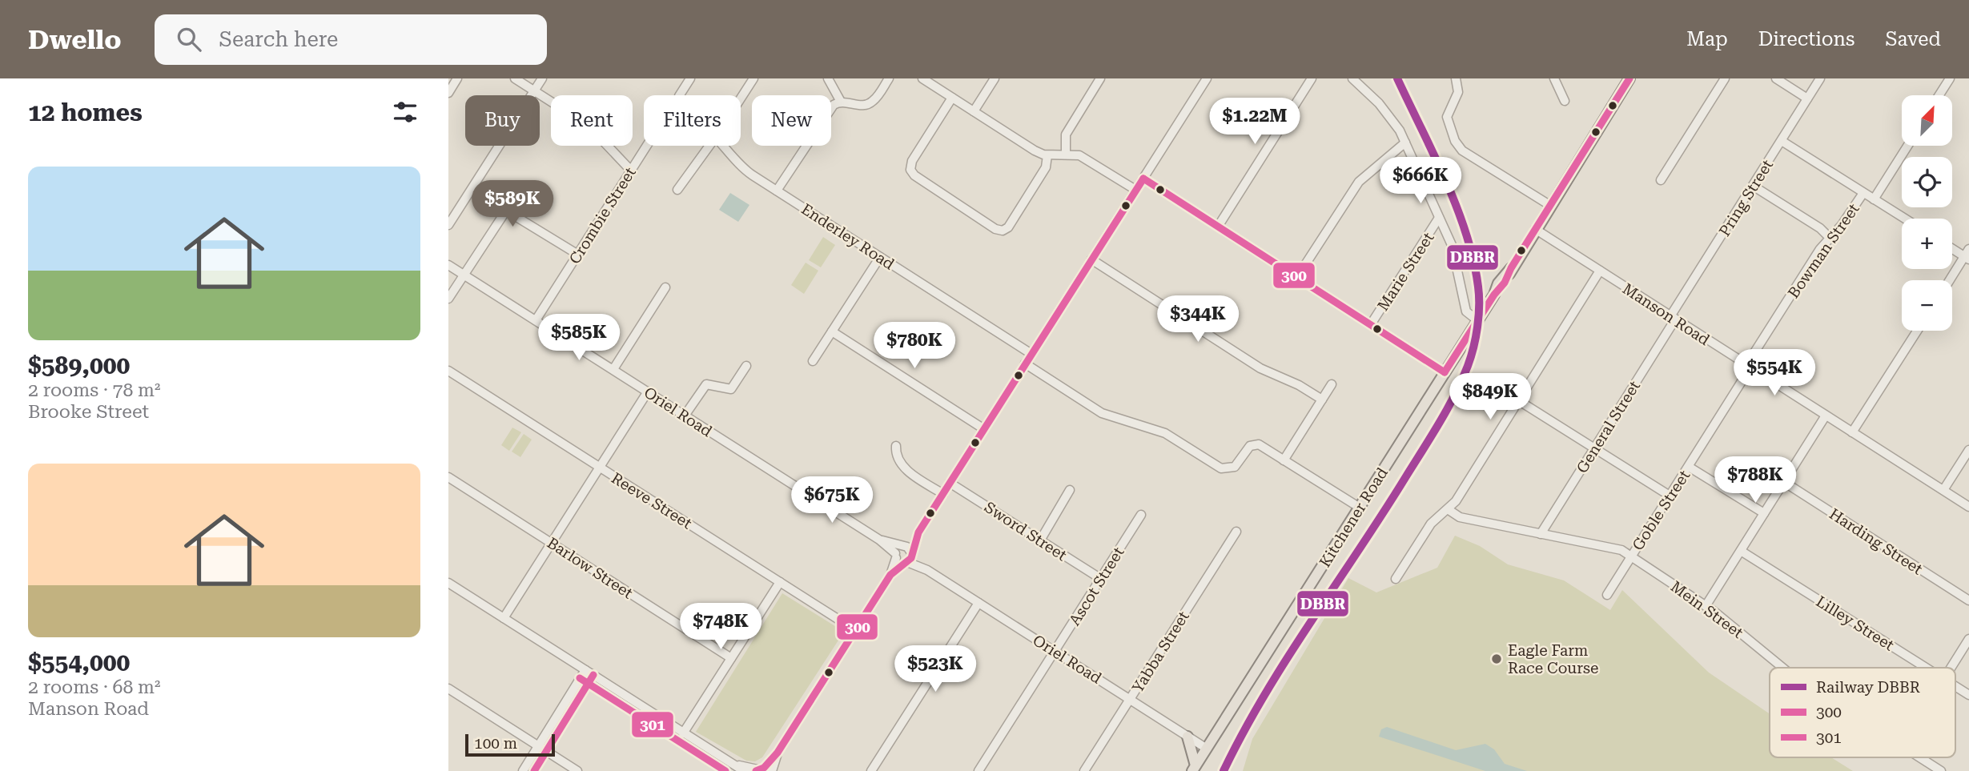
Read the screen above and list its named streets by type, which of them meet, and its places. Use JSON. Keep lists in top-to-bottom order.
{
  "streets": {
    "main road": ["Kitchener Road"],
    "street": [
      "Pring Street",
      "Crombie Street",
      "Enderley Road",
      "Bowman Street",
      "Marie Street",
      "Manson Road",
      "Oriel Road",
      "General Street",
      "Reeve Street",
      "Goble Street",
      "Sword Street",
      "Harding Street",
      "Barlow Street",
      "Ascot Street",
      "Mein Street",
      "Lilley Street",
      "Yabba Street"
    ]
  },
  "crossings": [
    ["Pring Street", "Manson Road"],
    ["Pring Street", "General Street"],
    ["Crombie Street", "Oriel Road"],
    ["Bowman Street", "Manson Road"],
    ["Bowman Street", "Goble Street"],
    ["Manson Road", "General Street"],
    ["Manson Road", "Goble Street"],
    ["Manson Road", "Kitchener Road"],
    ["Oriel Road", "Kitchener Road"],
    ["Oriel Road", "Ascot Street"],
    ["Oriel Road", "Yabba Street"],
    ["General Street", "Mein Street"],
    ["Goble Street", "Mein Street"],
    ["Sword Street", "Ascot Street"]
  ],
  "places": ["Eagle Farm Race Course"],
  "lines": ["rail line DBBR", "transit line 300", "transit line 301"],
  "legend": ["Railway DBBR", "300", "301"],
  "scale_bar": "100 m",
  "north": "top right",
  "page": {
    "header": "Dwello",
    "search": "Search here",
    "nav": ["Map", "Directions", "Saved"],
    "heading": "12 homes",
    "map_buttons": ["+", "−"],
    "chip": [
      "Buy",
      "Rent",
      "Filters",
      "New"
    ],
    "price": [
      "$1.22M",
      "$666K",
      "$589K",
      "$344K",
      "$585K",
      "$780K",
      "$554K",
      "$849K",
      "$788K",
      "$675K",
      "$748K",
      "$523K"
    ],
    "list": [
      {
        "name": "$589,000",
        "note": "2 rooms · 78 m² · Brooke Street"
      },
      {
        "name": "$554,000",
        "note": "2 rooms · 68 m² · Manson Road"
      }
    ],
    "scale": "100 m"
  }
}
